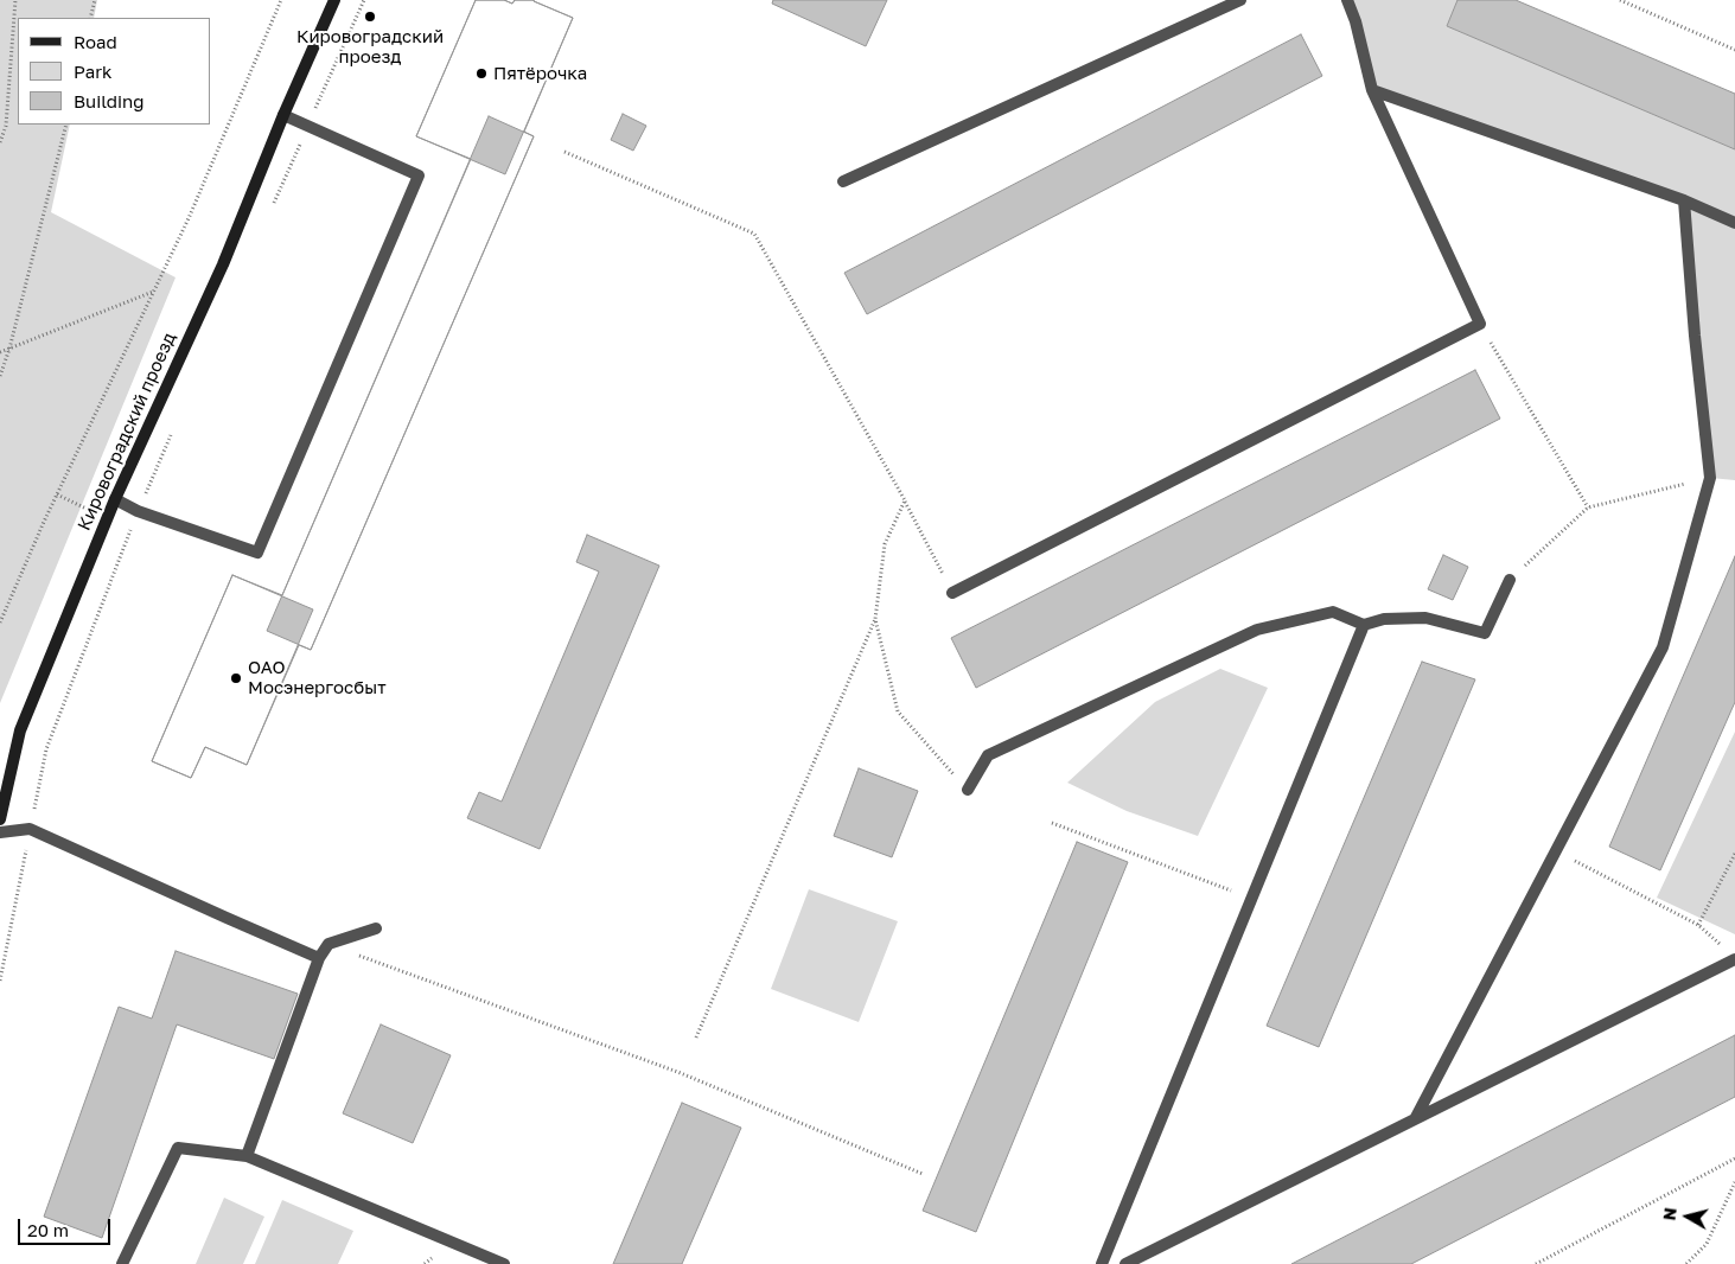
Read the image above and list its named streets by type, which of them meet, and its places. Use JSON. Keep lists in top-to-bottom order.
{
  "streets": {
    "street": ["Кировоградский проезд"]
  },
  "places": ["Кировоградский проезд", "Пятёрочка", "ОАО Мосэнергосбыт"],
  "legend": ["Road", "Park", "Building"],
  "scale_bar": "20 m",
  "north": "left"
}
